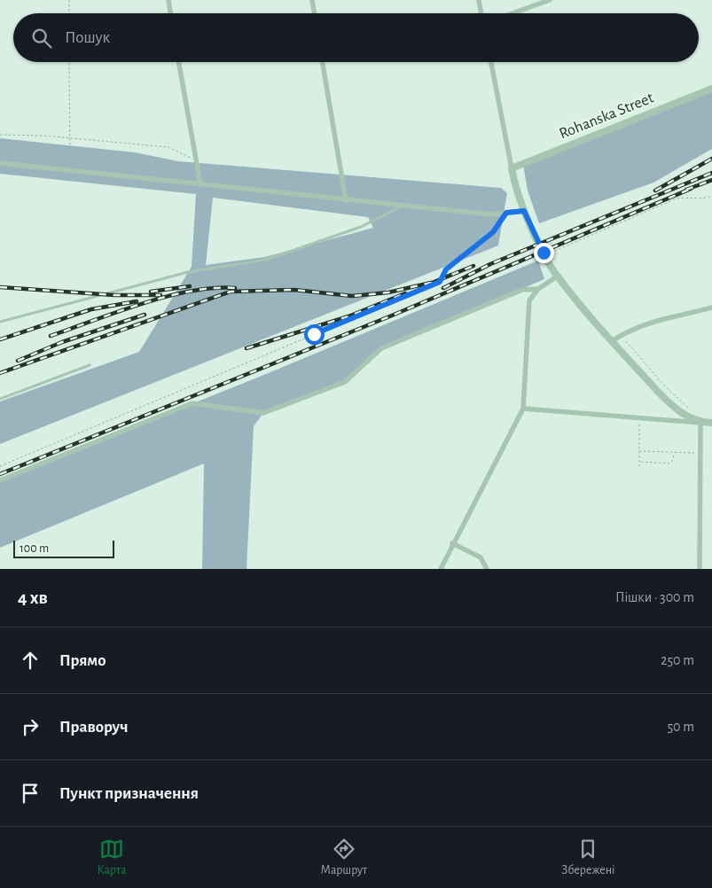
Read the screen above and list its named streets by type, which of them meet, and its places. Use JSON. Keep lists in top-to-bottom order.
{
  "streets": {
    "street": ["Rohanska Street"]
  },
  "scale_bar": "100 m",
  "page": {
    "search": "Пошук",
    "scale": "100 m",
    "heading": ["4 хв", "Пішки · 300 m"],
    "list": [
      ["Прямо", "250 m"],
      ["Праворуч", "50 m"],
      "Пункт призначення"
    ],
    "nav": ["Карта", "Маршрут", "Збережені"]
  }
}
